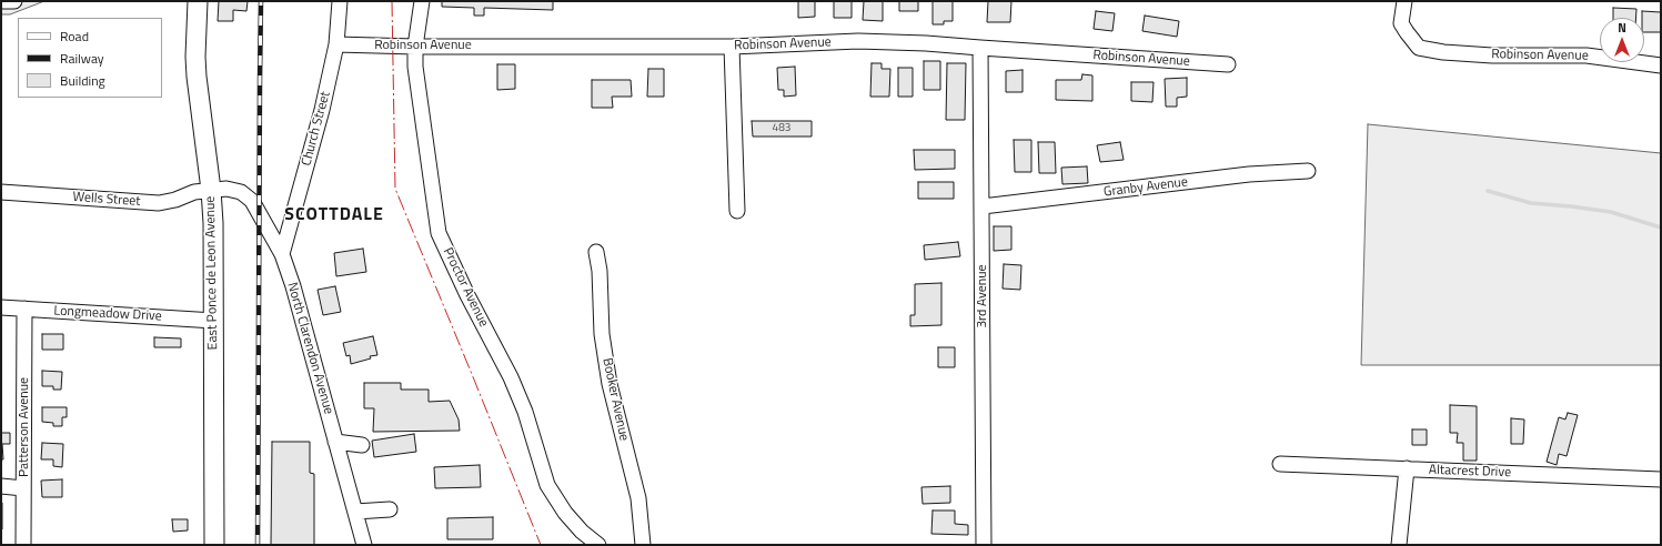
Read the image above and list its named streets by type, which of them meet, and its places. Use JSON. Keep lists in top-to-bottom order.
{
  "streets": {
    "main road": ["East Ponce de Leon Avenue"],
    "street": [
      "Robinson Avenue",
      "Church Street",
      "Granby Avenue",
      "Wells Street",
      "Proctor Avenue",
      "3rd Avenue",
      "Longmeadow Drive",
      "North Clarendon Avenue",
      "Booker Avenue",
      "Patterson Avenue",
      "Altacrest Drive"
    ]
  },
  "crossings": [
    ["Robinson Avenue", "Church Street"],
    ["Robinson Avenue", "Proctor Avenue"],
    ["Robinson Avenue", "3rd Avenue"],
    ["Church Street", "North Clarendon Avenue"],
    ["Granby Avenue", "3rd Avenue"],
    ["Wells Street", "East Ponce de Leon Avenue"],
    ["Wells Street", "North Clarendon Avenue"],
    ["East Ponce de Leon Avenue", "Longmeadow Drive"],
    ["East Ponce de Leon Avenue", "North Clarendon Avenue"],
    ["Longmeadow Drive", "Patterson Avenue"]
  ],
  "districts": ["SCOTTDALE"],
  "house_numbers": ["483"],
  "legend": ["Road", "Railway", "Building"],
  "north": "top"
}
